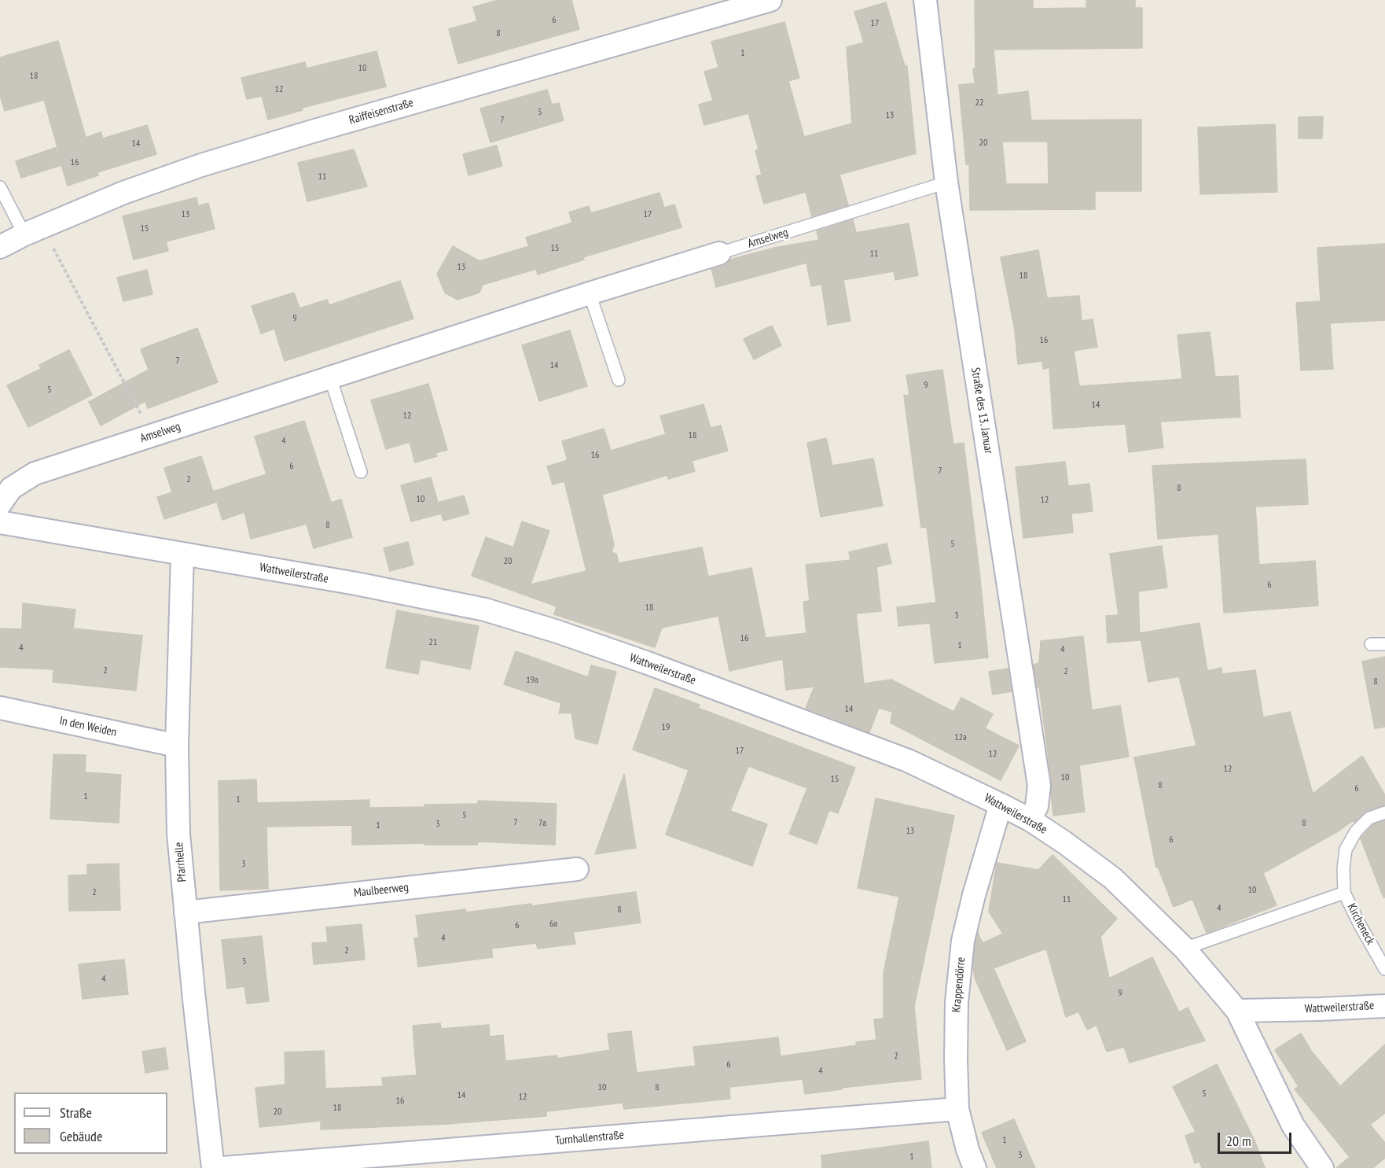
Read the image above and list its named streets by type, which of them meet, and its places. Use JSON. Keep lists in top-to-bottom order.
{
  "streets": {
    "street": [
      "Raiffeisenstraße",
      "Amselweg",
      "Straße des 13. Januar",
      "Wattweilerstraße",
      "In den Weiden",
      "Pfarrhelle",
      "Maulbeerweg",
      "Krappendörre",
      "Turnhallenstraße"
    ],
    "lane": ["Kircheneck"]
  },
  "crossings": [
    ["Amselweg", "Straße des 13. Januar"],
    ["Straße des 13. Januar", "Wattweilerstraße"],
    ["Wattweilerstraße", "Pfarrhelle"],
    ["Wattweilerstraße", "Krappendörre"],
    ["In den Weiden", "Pfarrhelle"],
    ["Pfarrhelle", "Maulbeerweg"],
    ["Krappendörre", "Turnhallenstraße"]
  ],
  "house_numbers": [
    "6",
    "17",
    "8",
    "1",
    "10",
    "18",
    "12",
    "22",
    "5",
    "13",
    "7",
    "20",
    "14",
    "16",
    "11",
    "13",
    "17",
    "15",
    "15",
    "11",
    "13",
    "18",
    "9",
    "16",
    "7",
    "14",
    "9",
    "5",
    "14",
    "12",
    "18",
    "4",
    "16",
    "6",
    "7",
    "2",
    "8",
    "10",
    "12",
    "8",
    "5",
    "20",
    "6",
    "18",
    "3",
    "16",
    "21",
    "1",
    "4",
    "4",
    "2",
    "2",
    "19a",
    "8",
    "14",
    "19",
    "12a",
    "17",
    "12",
    "12",
    "10",
    "15",
    "8",
    "6",
    "1",
    "1",
    "5",
    "7",
    "7a",
    "8",
    "3",
    "1",
    "13",
    "6",
    "3",
    "10",
    "2",
    "11",
    "4",
    "8",
    "6a",
    "6",
    "4",
    "2",
    "5",
    "4",
    "9",
    "2",
    "6",
    "4",
    "10",
    "8",
    "5",
    "14",
    "12",
    "16",
    "18",
    "20",
    "1",
    "3",
    "1"
  ],
  "legend": ["Straße", "Gebäude"],
  "scale_bar": "20 m"
}
